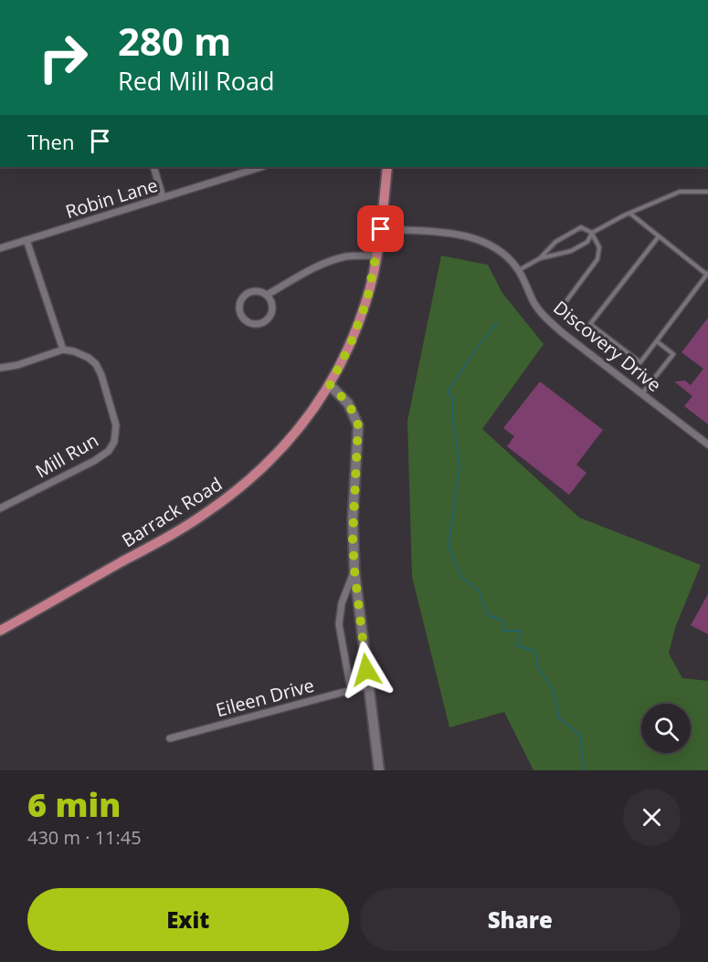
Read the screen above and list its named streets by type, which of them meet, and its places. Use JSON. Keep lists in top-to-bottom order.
{
  "streets": {
    "main road": ["Barrack Road"],
    "street": [
      "Robin Lane",
      "Discovery Drive",
      "Mill Run",
      "Eileen Drive"
    ]
  },
  "crossings": [
    ["Discovery Drive", "Barrack Road"]
  ],
  "page": {
    "turn": ["280 m", "Red Mill Road"],
    "then": "Then",
    "heading": ["6 min", "430 m · 11:45"],
    "buttons": ["Exit", "Share"]
  }
}
